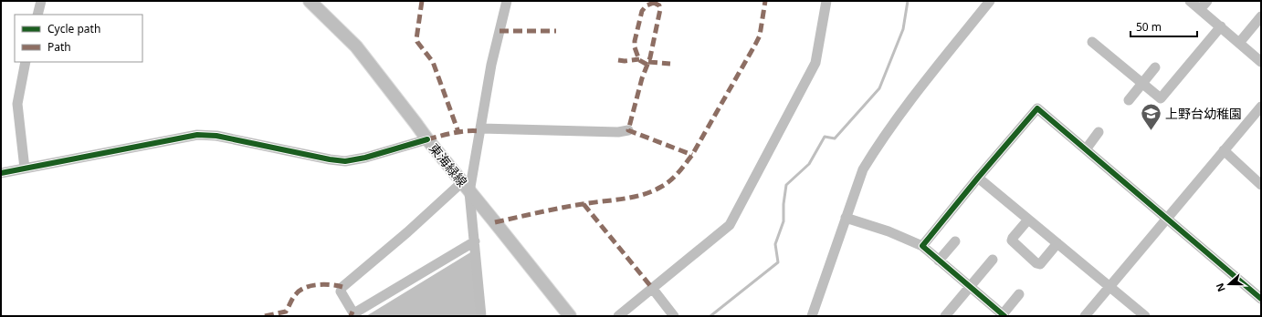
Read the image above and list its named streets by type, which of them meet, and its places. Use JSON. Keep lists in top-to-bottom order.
{
  "streets": {
    "main road": ["東海緑線"]
  },
  "places": {
    "school or university": ["上野台幼稚園"]
  },
  "legend": ["Cycle path", "Path"],
  "scale_bar": "50 m",
  "north": "left"
}
